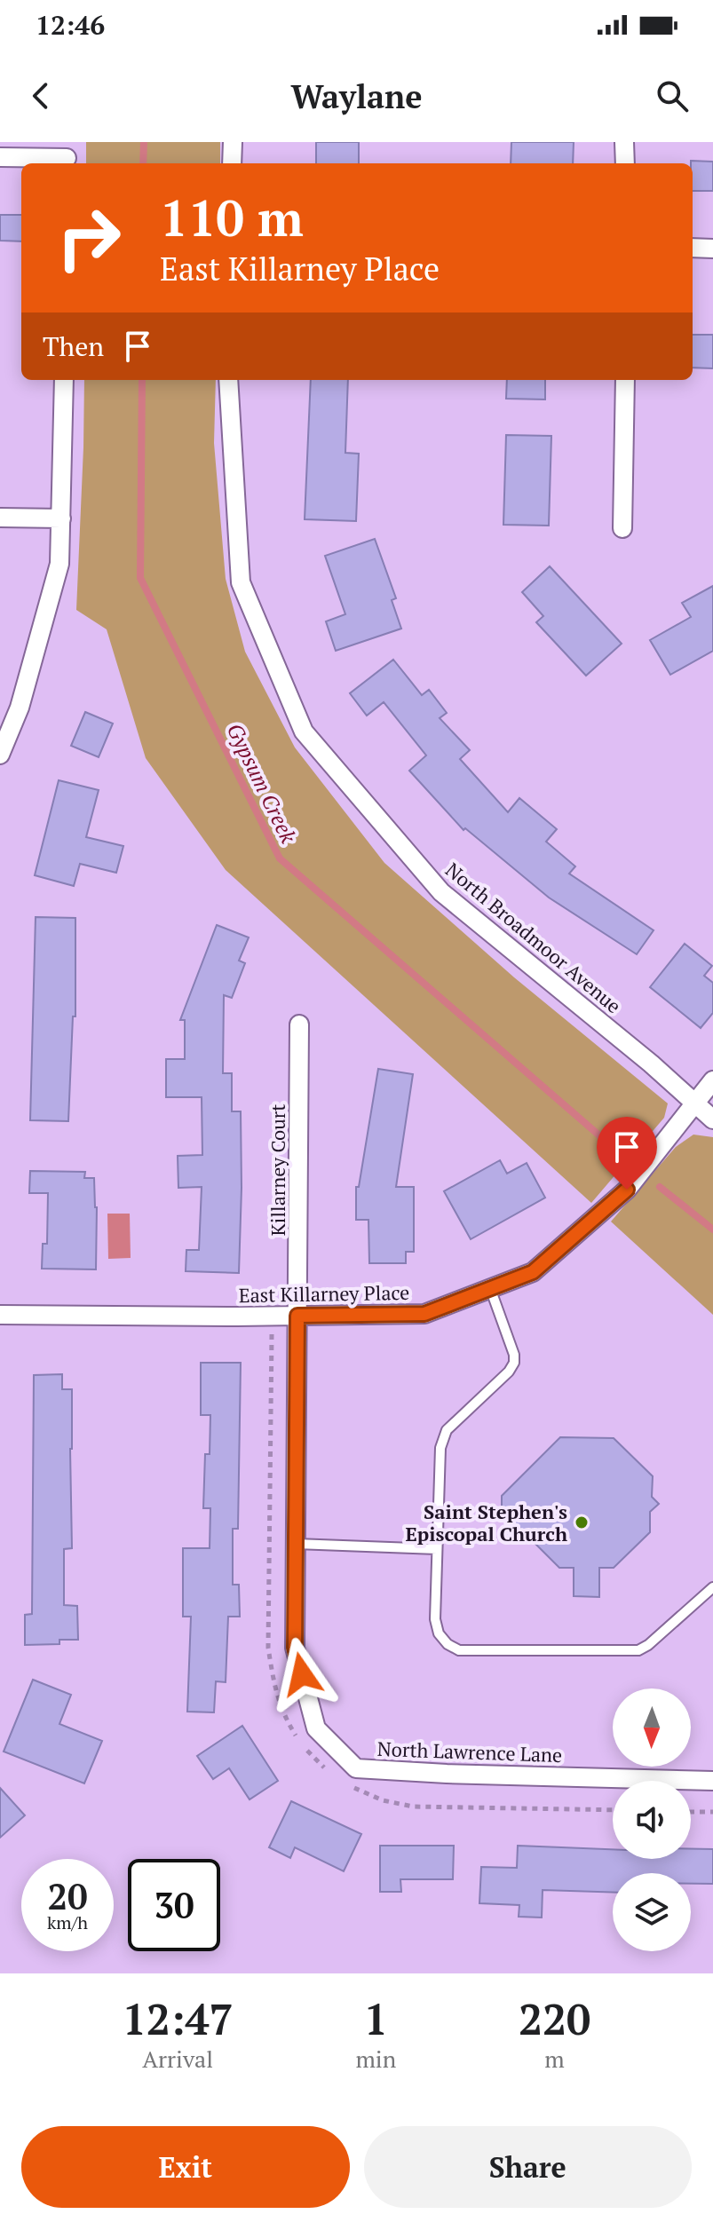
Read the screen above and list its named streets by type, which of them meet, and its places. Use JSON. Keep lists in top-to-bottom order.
{
  "streets": {
    "street": [
      "North Broadmoor Avenue",
      "Killarney Court",
      "East Killarney Place",
      "North Lawrence Lane"
    ]
  },
  "crossings": [
    ["North Broadmoor Avenue", "East Killarney Place"],
    ["Killarney Court", "East Killarney Place"],
    ["Killarney Court", "North Lawrence Lane"],
    ["East Killarney Place", "North Lawrence Lane"]
  ],
  "water": ["Gypsum Creek"],
  "places": ["Saint Stephen's Episcopal Church"],
  "north": "bottom",
  "page": {
    "status": "12:46",
    "header": "Waylane",
    "turn": ["110 m", "East Killarney Place"],
    "then": "Then",
    "speed": "20 km/h",
    "limit": "30",
    "eta": [
      "12:47",
      "Arrival",
      "1",
      "min",
      "220",
      "m"
    ],
    "buttons": ["Exit", "Share"]
  }
}
